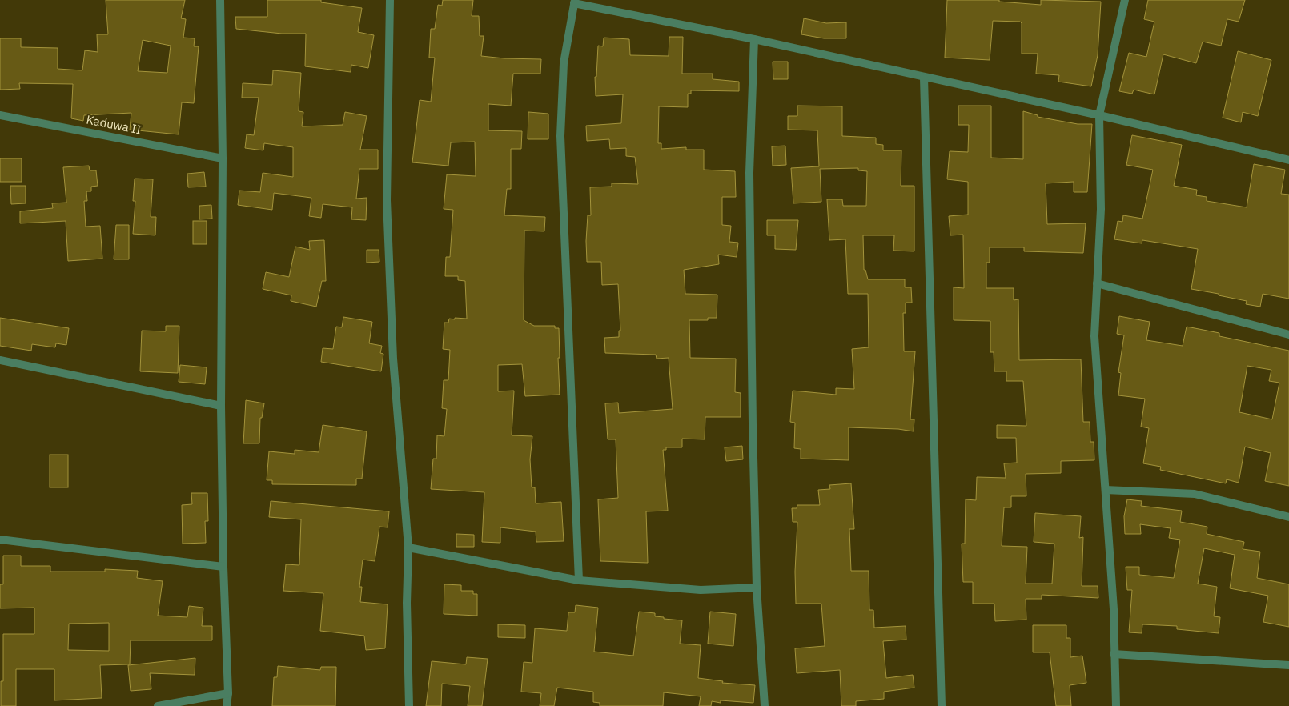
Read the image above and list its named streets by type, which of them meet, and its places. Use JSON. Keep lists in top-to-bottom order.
{
  "streets": {
    "street": ["Kaduwa II"]
  }
}
